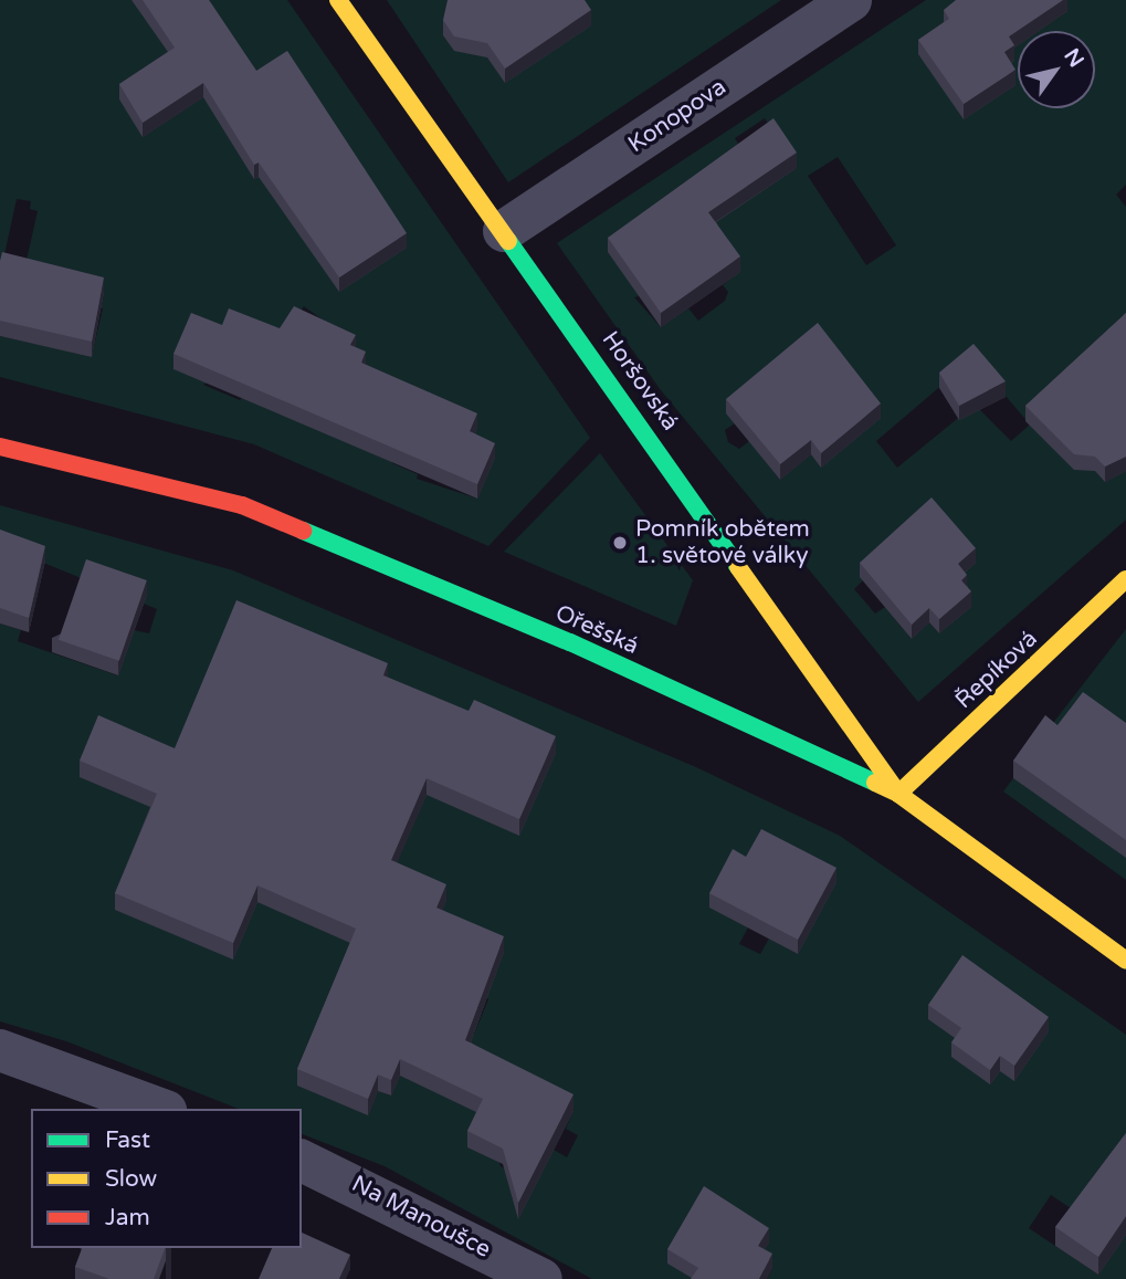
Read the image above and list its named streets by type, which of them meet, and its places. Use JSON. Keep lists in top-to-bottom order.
{
  "streets": {
    "street": [
      "Konopova",
      "Horšovská",
      "Ořešská",
      "Řepíková",
      "Na Manoušce"
    ]
  },
  "crossings": [
    ["Konopova", "Horšovská"],
    ["Horšovská", "Ořešská"],
    ["Horšovská", "Řepíková"],
    ["Ořešská", "Řepíková"]
  ],
  "places": ["Pomník obětem 1. světové války"],
  "legend": ["Fast", "Slow", "Jam"],
  "north": "top right"
}
